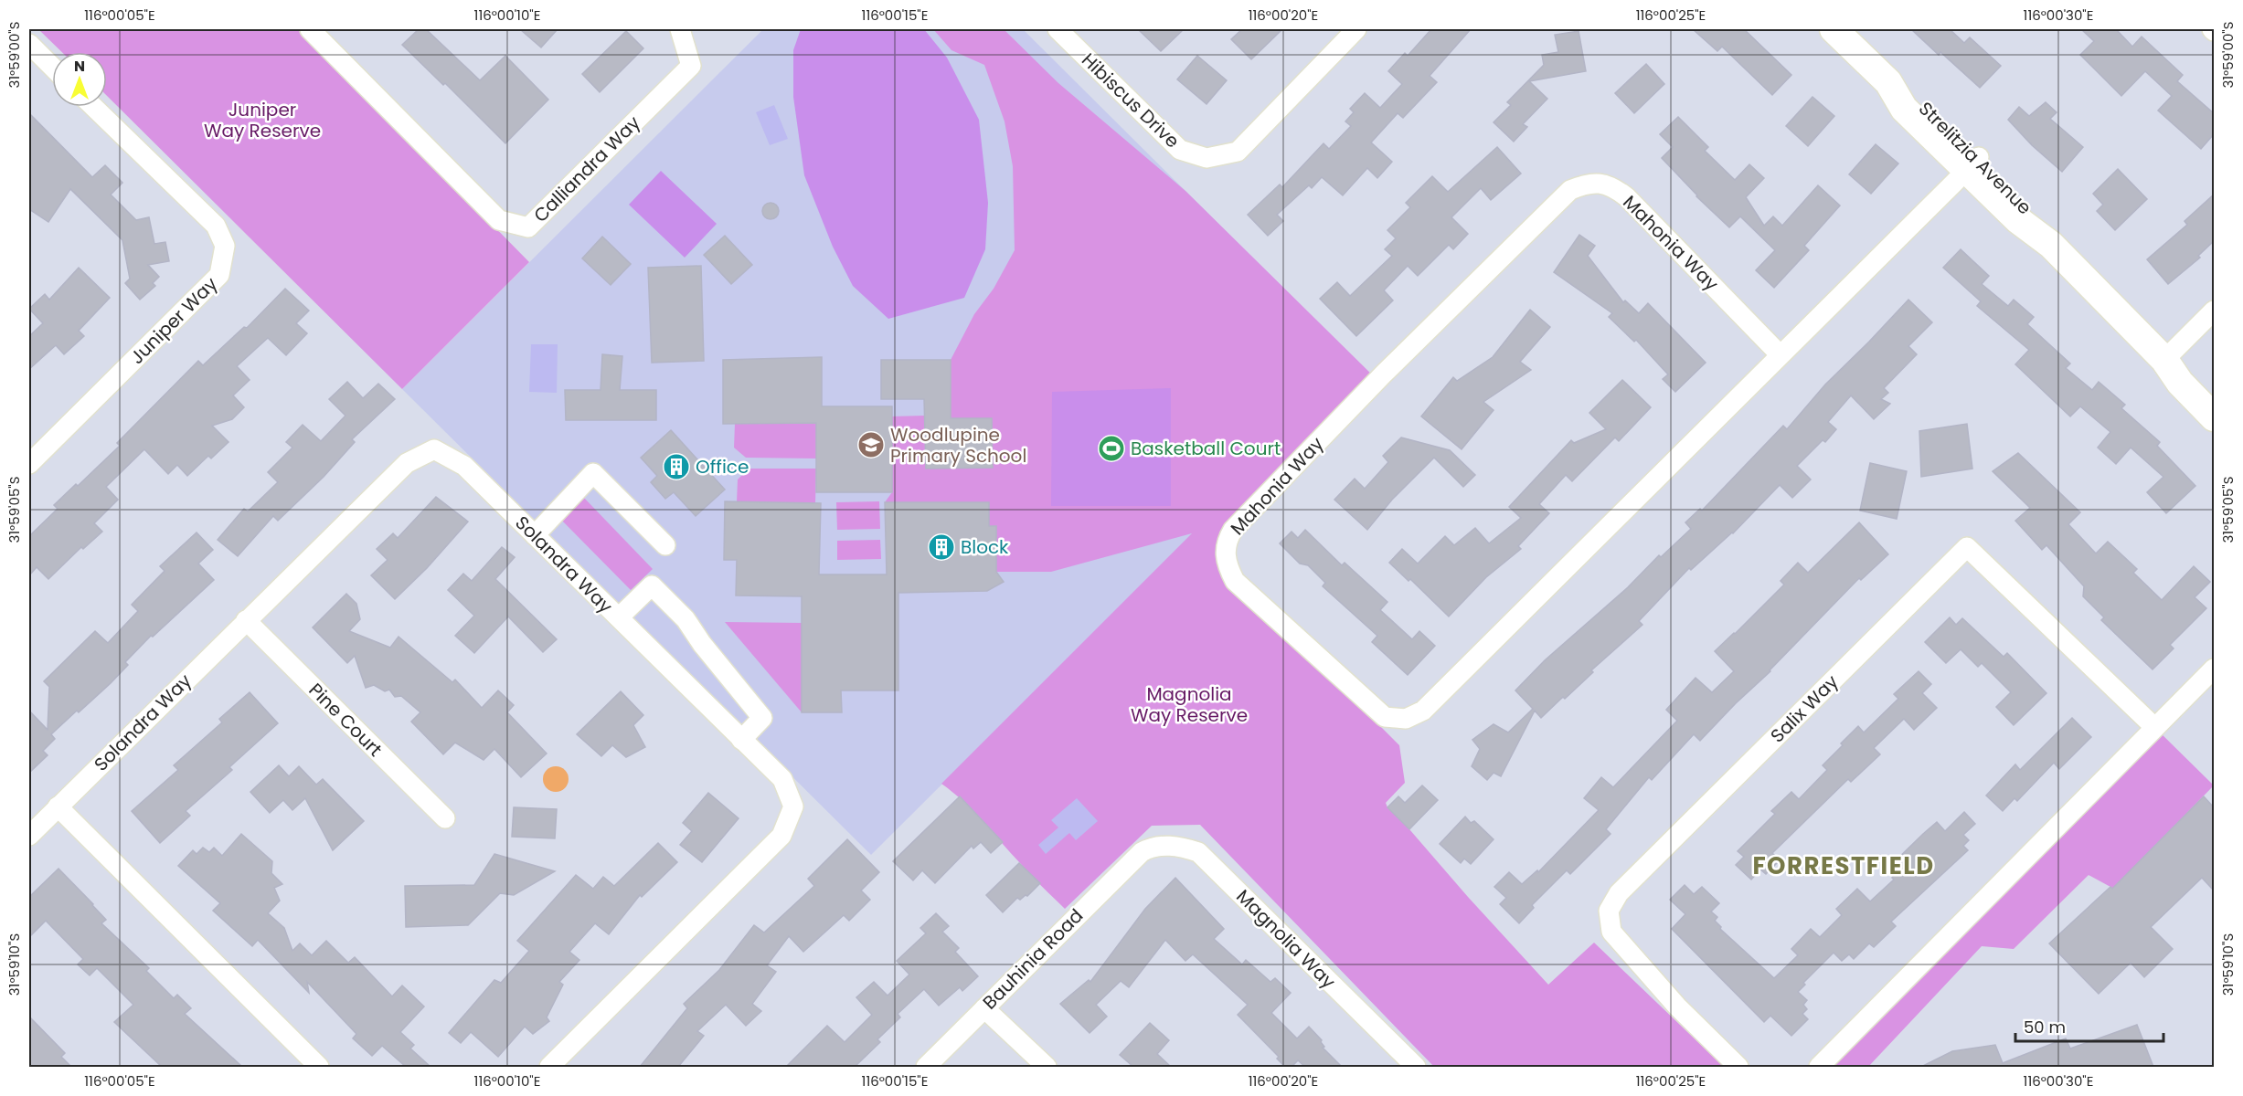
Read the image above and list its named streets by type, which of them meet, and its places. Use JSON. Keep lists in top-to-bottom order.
{
  "streets": {
    "street": [
      "Hibiscus Drive",
      "Strelitzia Avenue",
      "Calliandra Way",
      "Mahonia Way",
      "Juniper Way",
      "Solandra Way",
      "Salix Way",
      "Pine Court",
      "Magnolia Way",
      "Bauhinia Road"
    ]
  },
  "crossings": [
    ["Strelitzia Avenue", "Mahonia Way"],
    ["Solandra Way", "Pine Court"],
    ["Magnolia Way", "Bauhinia Road"]
  ],
  "districts": ["FORRESTFIELD"],
  "parks": ["Juniper Way Reserve", "Magnolia Way Reserve"],
  "places": {
    "school or university": ["Woodlupine Primary School"],
    "sports": ["Basketball Court"],
    "building": ["Office", "Block"]
  },
  "scale_bar": "50 m",
  "north": "top",
  "coordinates": [
    "116°00'05\"E",
    "116°00'10\"E",
    "116°00'15\"E",
    "116°00'20\"E",
    "116°00'25\"E",
    "116°00'30\"E",
    "31°59'00\"S",
    "31°59'05\"S",
    "31°59'10\"S"
  ]
}
